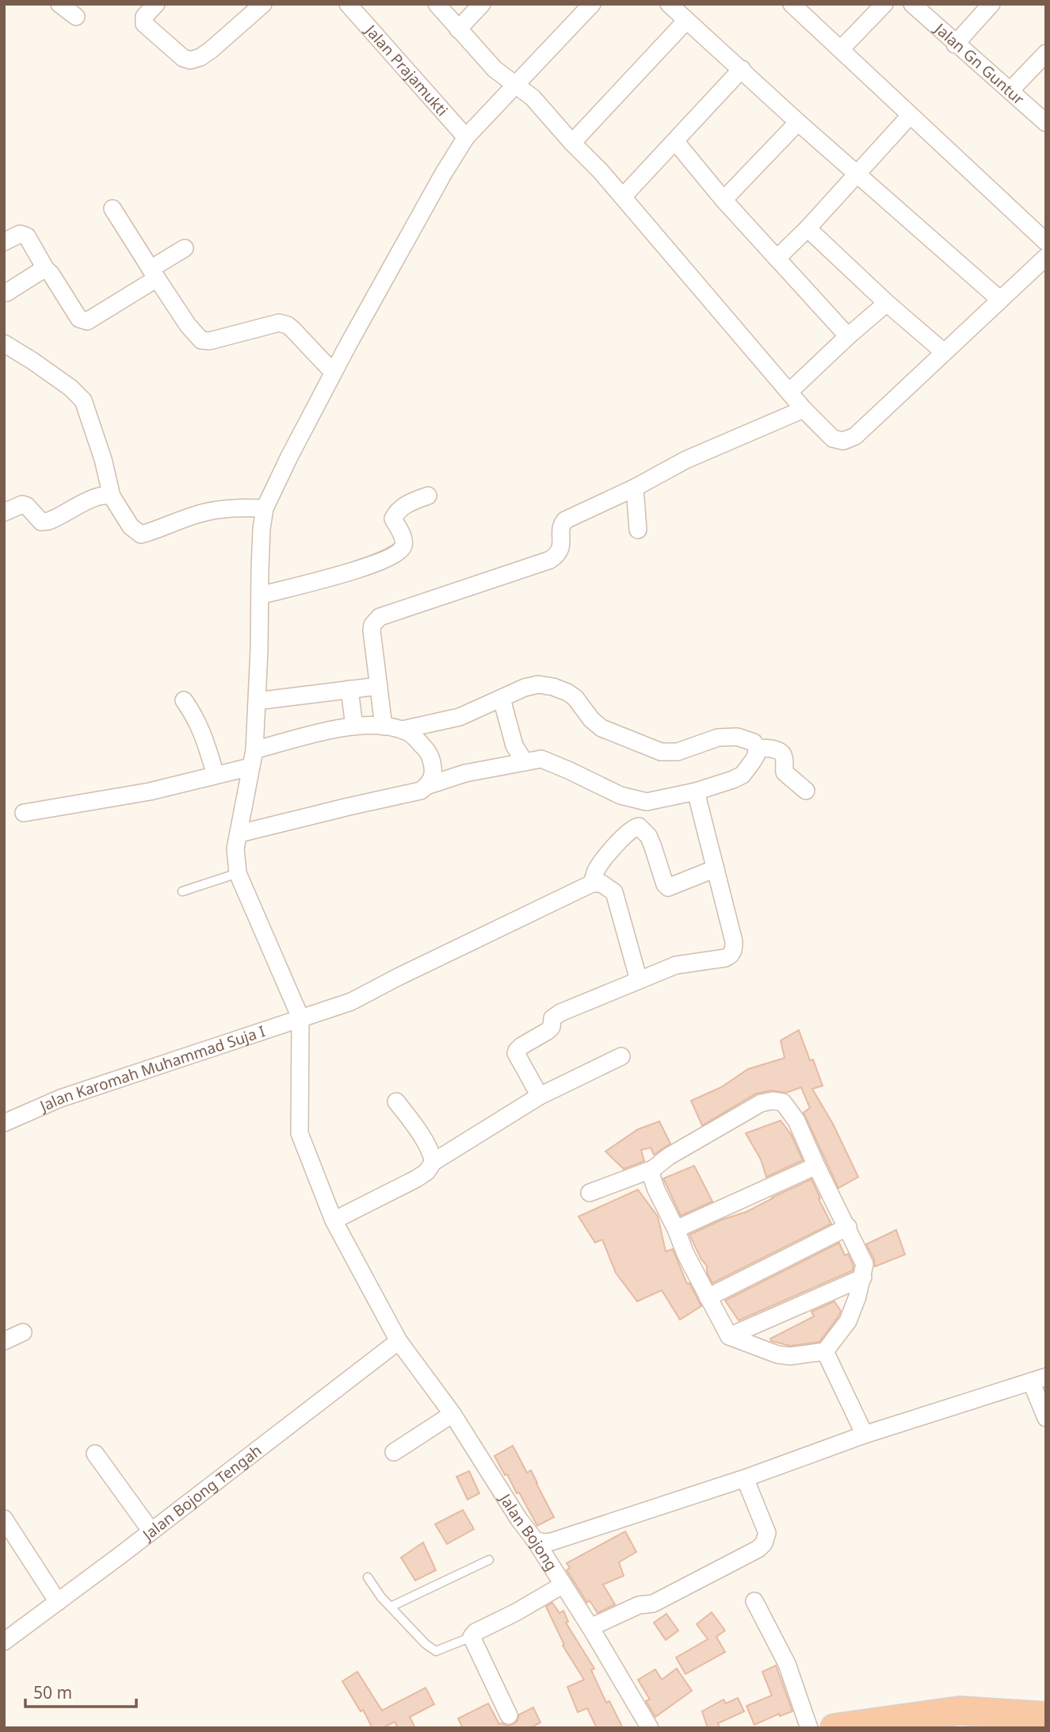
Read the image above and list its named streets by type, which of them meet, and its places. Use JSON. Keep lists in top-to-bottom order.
{
  "streets": {
    "street": [
      "Jalan Gn Guntur",
      "Jalan Prajamukti",
      "Jalan Karomah Muhammad Suja I",
      "Jalan Bojong Tengah",
      "Jalan Bojong"
    ]
  },
  "crossings": [
    ["Jalan Karomah Muhammad Suja I", "Jalan Bojong"],
    ["Jalan Bojong Tengah", "Jalan Bojong"]
  ],
  "scale_bar": "50 m"
}
